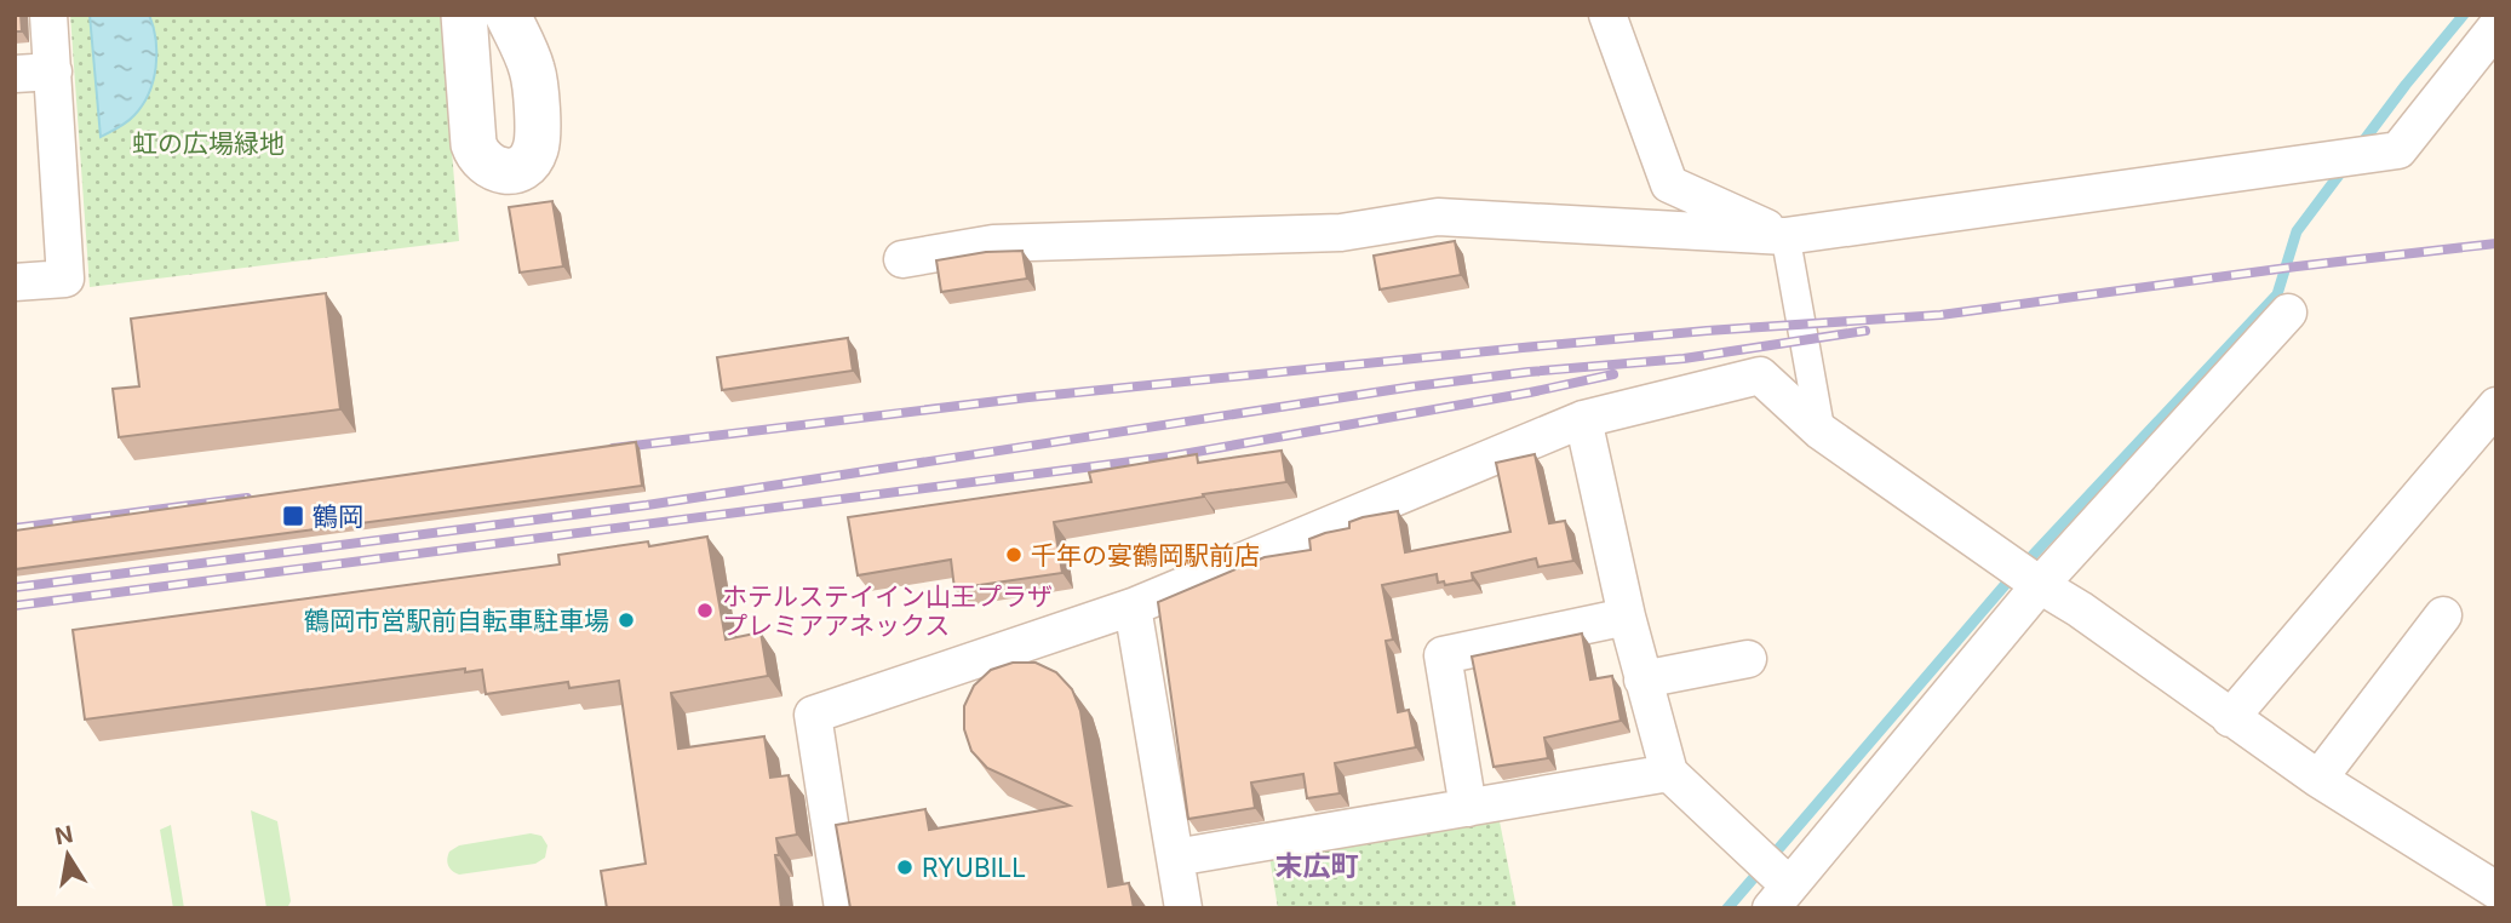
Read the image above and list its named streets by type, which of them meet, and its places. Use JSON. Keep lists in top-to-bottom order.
{
  "districts": ["末広町"],
  "parks": ["虹の広場緑地"],
  "places": {
    "transit": ["鶴岡"],
    "other": [
      "千年の宴鶴岡駅前店",
      "ホテルステイイン山王プラザ プレミアアネックス",
      "鶴岡市営駅前自転車駐車場",
      "RYUBILL"
    ]
  },
  "north": "top"
}
